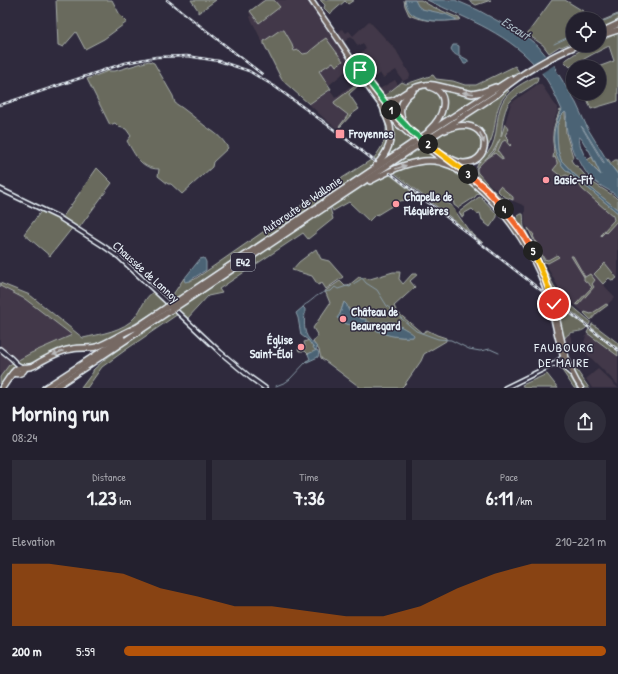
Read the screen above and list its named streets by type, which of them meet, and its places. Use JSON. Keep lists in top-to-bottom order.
{
  "streets": {
    "highway": ["Autoroute de Wallonie", "E42"],
    "main road": ["Chaussée de Lannoy"]
  },
  "districts": ["FAUBOURG DE MAIRE"],
  "water": ["Escaut"],
  "places": {
    "transit": ["Froyennes"],
    "other": [
      "Basic-Fit",
      "Chapelle de Fléquières",
      "Château de Beauregard",
      "Église Saint-Éloi"
    ]
  },
  "page": {
    "pins": [
      "1",
      "2",
      "3",
      "4",
      "5"
    ],
    "heading": ["Morning run", "08:24"],
    "stats": [
      ["Distance", "1.23 km"],
      ["Time", "7:36"],
      ["Pace", "6:11 /km"]
    ],
    "chart": ["Elevation", "210–221 m"],
    "list": [
      {
        "name": "200 m",
        "note": "5:59"
      }
    ]
  }
}
